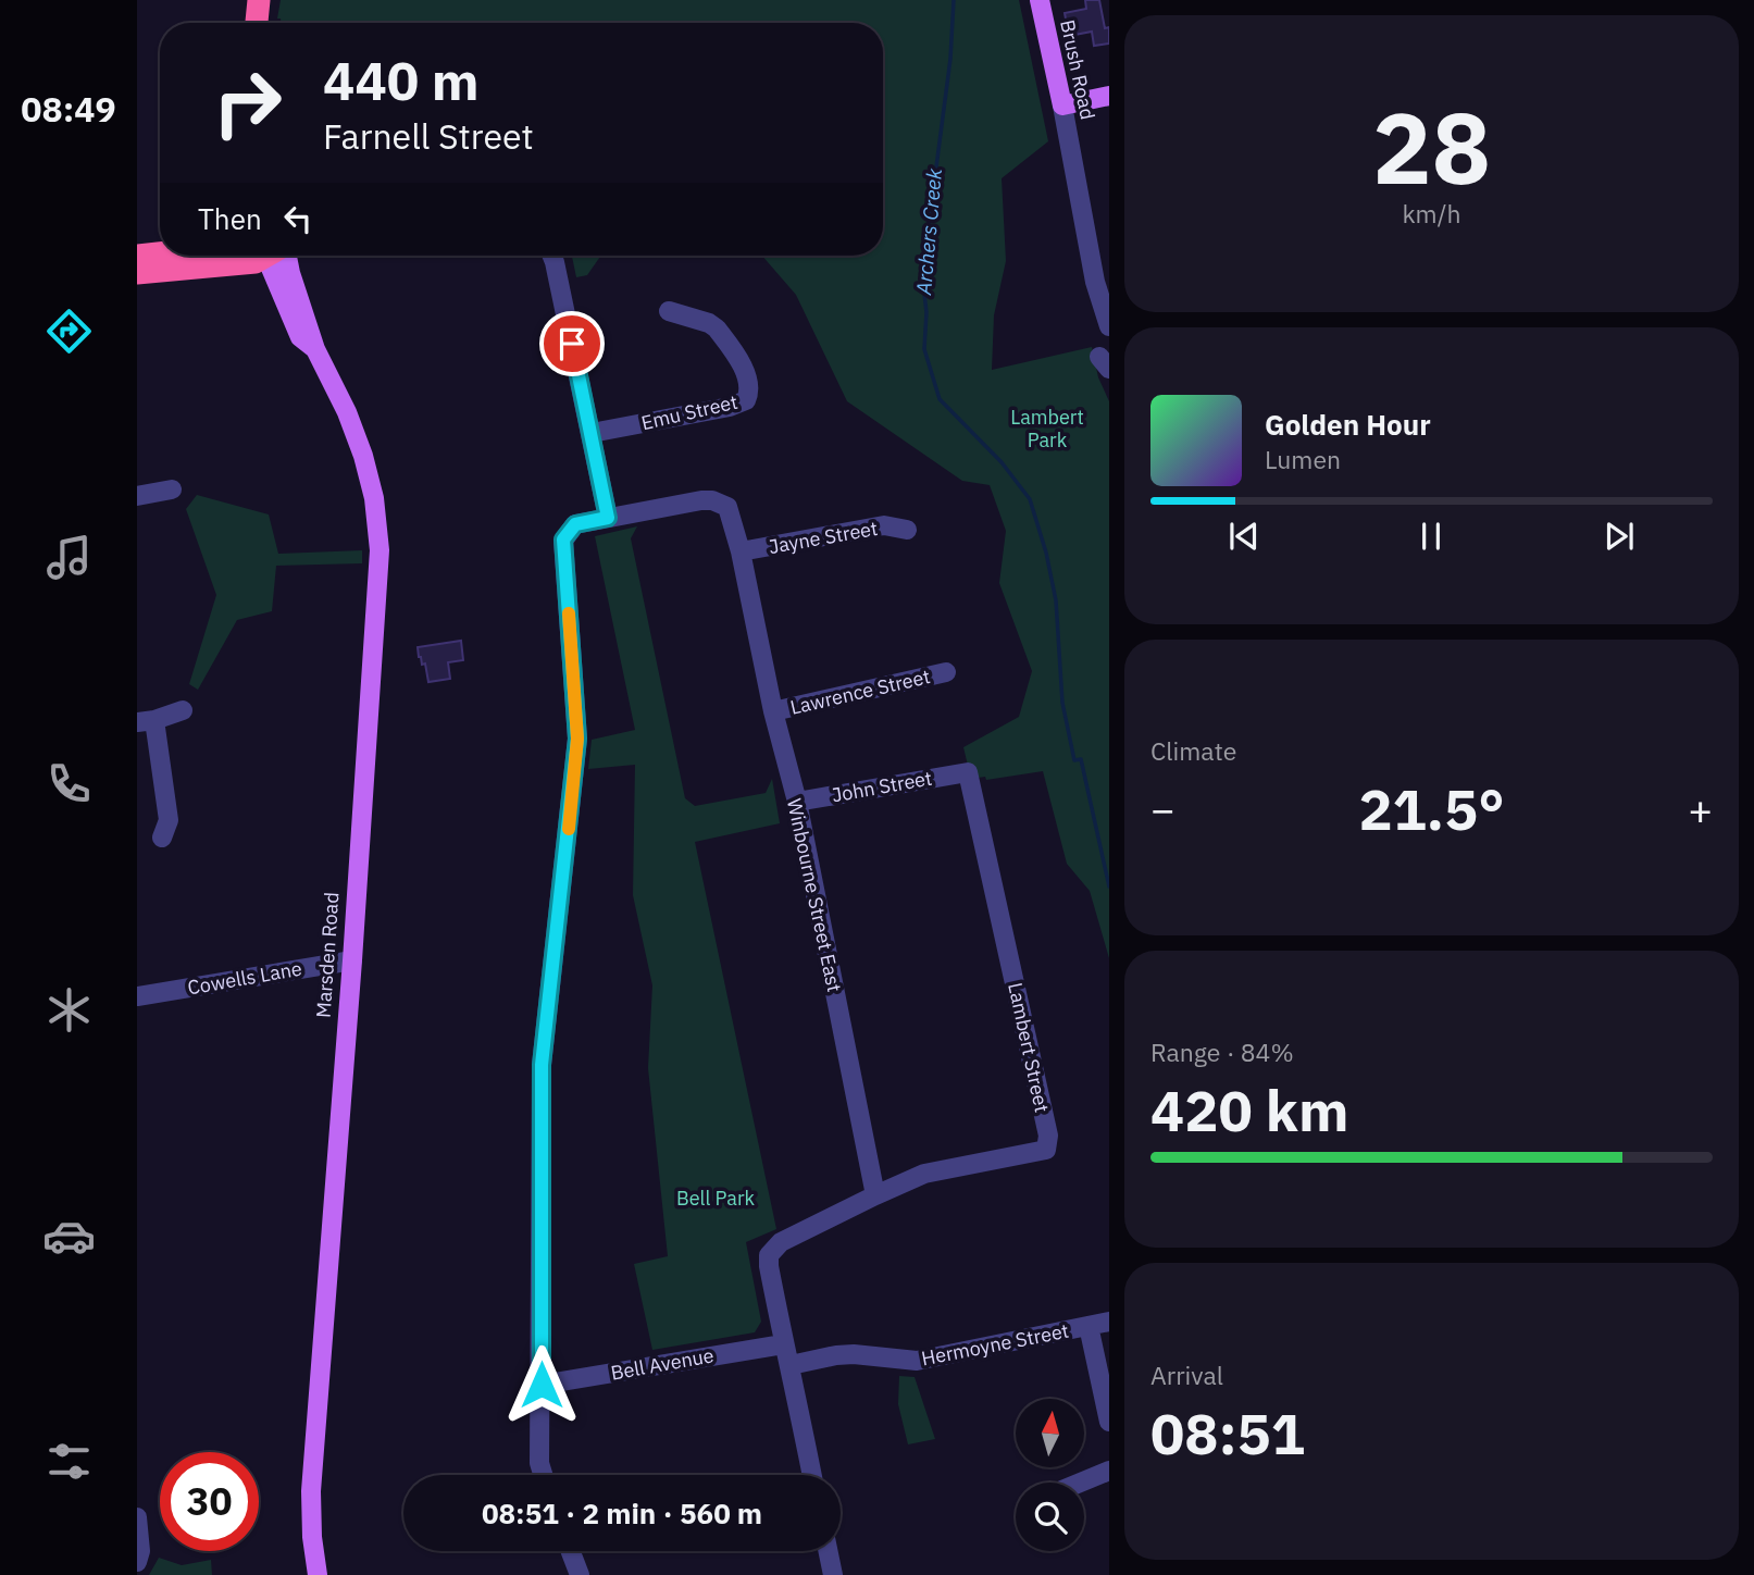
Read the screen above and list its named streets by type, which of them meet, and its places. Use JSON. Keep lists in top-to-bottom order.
{
  "streets": {
    "main road": ["Brush Road", "Marsden Road"],
    "street": [
      "Emu Street",
      "Jayne Street",
      "Lawrence Street",
      "John Street",
      "Winbourne Street East",
      "Cowells Lane",
      "Lambert Street",
      "Hermoyne Street",
      "Bell Avenue"
    ]
  },
  "crossings": [
    ["Jayne Street", "Winbourne Street East"],
    ["Lawrence Street", "Winbourne Street East"],
    ["John Street", "Winbourne Street East"],
    ["John Street", "Lambert Street"],
    ["Winbourne Street East", "Lambert Street"],
    ["Winbourne Street East", "Bell Avenue"],
    ["Marsden Road", "Cowells Lane"]
  ],
  "water": ["Archers Creek"],
  "parks": ["Lambert Park", "Bell Park"],
  "north": "top",
  "page": {
    "tabs": "08:49",
    "tile": [
      ["28", "km/h"],
      "Climate",
      ["Range · 84%", "420 km"],
      ["Arrival", "08:51"]
    ],
    "turn": ["440 m", "Farnell Street"],
    "then": "Then",
    "song": ["Golden Hour", "Lumen"],
    "heat": ["−", "21.5°", "+"],
    "limit": "30",
    "trip": "08:51 · 2 min · 560 m"
  }
}
